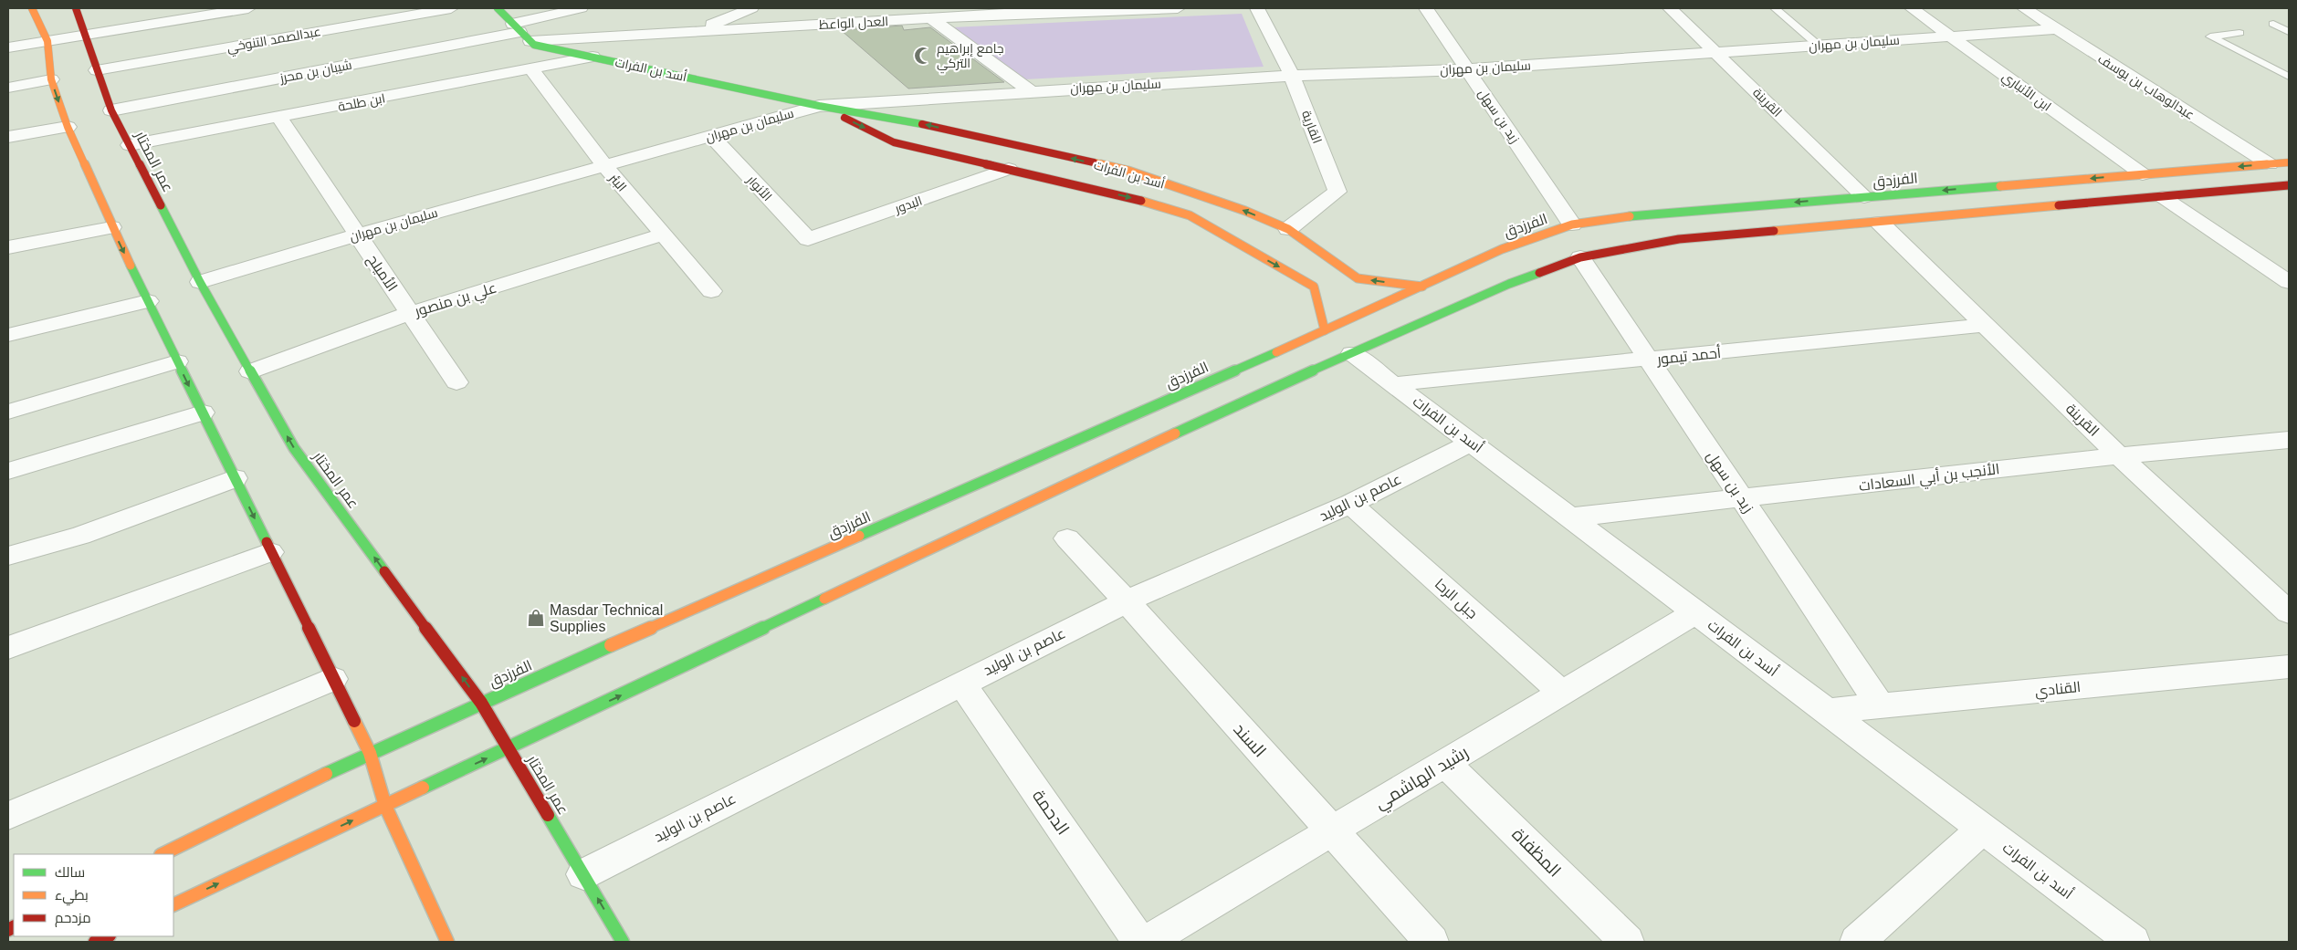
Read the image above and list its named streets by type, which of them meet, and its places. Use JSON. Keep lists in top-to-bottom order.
{
  "streets": {
    "street": [
      "العدل الواعظ",
      "عبدالصمد التنوخي",
      "سليمان بن مهران",
      "أسد بن الفرات",
      "شيبان بن محرز",
      "عبدالوهاب بن يوسف",
      "ابن الأنباري",
      "ابن طلحة",
      "القرينة",
      "زيد بن سهل",
      "القارية",
      "عمر المختار",
      "الفرزدق",
      "البئر",
      "الأنوار",
      "البدور",
      "الأميلح",
      "علي بن منصور",
      "أحمد تيمور",
      "الأنجب بن أبي السعادات",
      "عاصم بن الوليد",
      "جبل الرحا",
      "القنادي",
      "السند",
      "رشيد الهاشمي",
      "الدحمة",
      "المظفاة"
    ]
  },
  "crossings": [
    ["العدل الواعظ", "أسد بن الفرات"],
    ["العدل الواعظ", "شيبان بن محرز"],
    ["عبدالصمد التنوخي", "عمر المختار"],
    ["سليمان بن مهران", "أسد بن الفرات"],
    ["سليمان بن مهران", "عبدالوهاب بن يوسف"],
    ["سليمان بن مهران", "ابن الأنباري"],
    ["سليمان بن مهران", "القرينة"],
    ["سليمان بن مهران", "زيد بن سهل"],
    ["سليمان بن مهران", "القارية"],
    ["سليمان بن مهران", "عمر المختار"],
    ["سليمان بن مهران", "البئر"],
    ["سليمان بن مهران", "الأنوار"],
    ["سليمان بن مهران", "الأميلح"],
    ["أسد بن الفرات", "شيبان بن محرز"],
    ["أسد بن الفرات", "ابن طلحة"],
    ["أسد بن الفرات", "القارية"],
    ["أسد بن الفرات", "الفرزدق"],
    ["أسد بن الفرات", "البدور"],
    ["أسد بن الفرات", "أحمد تيمور"],
    ["أسد بن الفرات", "الأنجب بن أبي السعادات"],
    ["أسد بن الفرات", "عاصم بن الوليد"],
    ["أسد بن الفرات", "القنادي"],
    ["أسد بن الفرات", "رشيد الهاشمي"],
    ["شيبان بن محرز", "عمر المختار"],
    ["عبدالوهاب بن يوسف", "الفرزدق"],
    ["ابن الأنباري", "الفرزدق"],
    ["ابن طلحة", "عمر المختار"],
    ["ابن طلحة", "البئر"],
    ["ابن طلحة", "الأميلح"],
    ["القرينة", "الفرزدق"],
    ["القرينة", "أحمد تيمور"],
    ["القرينة", "الأنجب بن أبي السعادات"],
    ["زيد بن سهل", "الفرزدق"],
    ["زيد بن سهل", "أحمد تيمور"],
    ["زيد بن سهل", "الأنجب بن أبي السعادات"],
    ["زيد بن سهل", "القنادي"],
    ["عمر المختار", "الفرزدق"],
    ["عمر المختار", "علي بن منصور"],
    ["عمر المختار", "عاصم بن الوليد"],
    ["البئر", "علي بن منصور"],
    ["الأنوار", "البدور"],
    ["الأميلح", "علي بن منصور"],
    ["عاصم بن الوليد", "جبل الرحا"],
    ["عاصم بن الوليد", "السند"],
    ["عاصم بن الوليد", "الدحمة"],
    ["جبل الرحا", "رشيد الهاشمي"],
    ["السند", "رشيد الهاشمي"],
    ["رشيد الهاشمي", "المظفاة"]
  ],
  "places": {
    "mosque": ["جامع إبراهيم التركي"],
    "shop": ["Masdar Technical Supplies"]
  },
  "legend": ["سالك", "بطيء", "مزدحم"]
}
